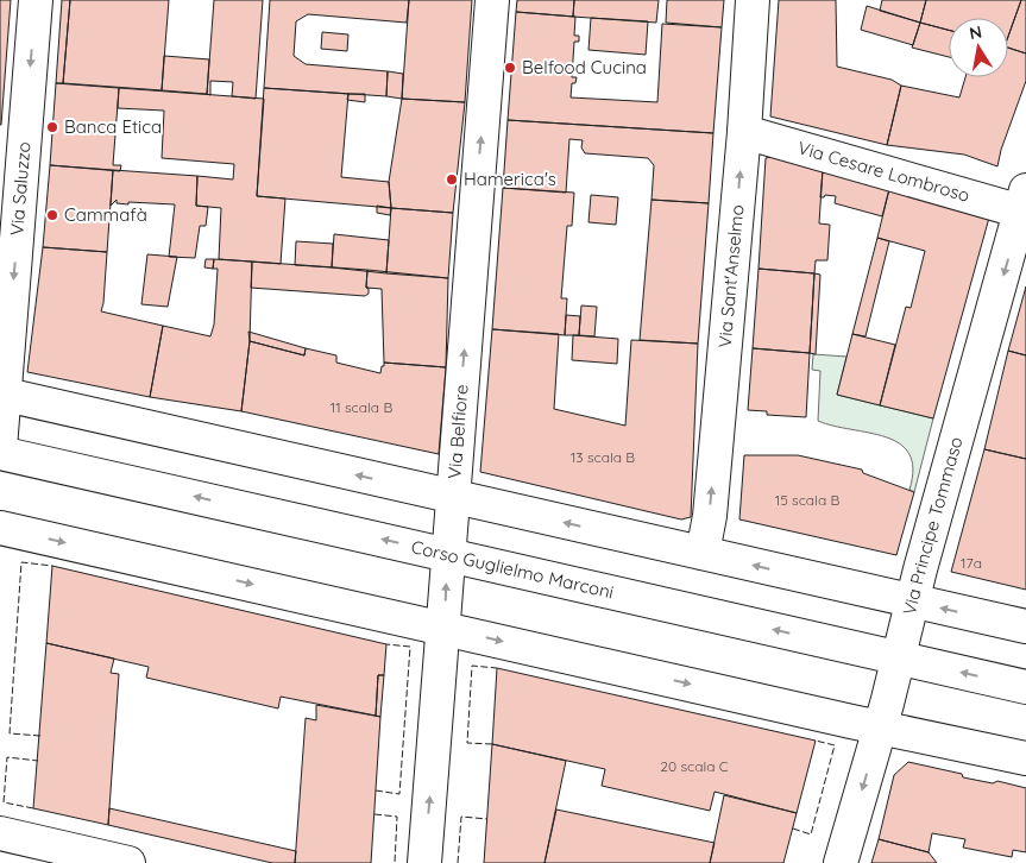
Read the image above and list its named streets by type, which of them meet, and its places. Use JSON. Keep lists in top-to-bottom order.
{
  "streets": {
    "street": [
      "Via Cesare Lombroso",
      "Via Saluzzo",
      "Via Sant'Anselmo",
      "Via Belfiore",
      "Via Principe Tommaso",
      "Corso Guglielmo Marconi"
    ]
  },
  "crossings": [
    ["Via Cesare Lombroso", "Via Sant'Anselmo"],
    ["Via Cesare Lombroso", "Via Principe Tommaso"],
    ["Via Belfiore", "Corso Guglielmo Marconi"],
    ["Via Principe Tommaso", "Corso Guglielmo Marconi"]
  ],
  "one_way": ["Via Sant'Anselmo", "Via Belfiore", "Via Principe Tommaso"],
  "places": [
    "Belfood Cucina",
    "Banca Etica",
    "Hamerica's",
    "Cammafà"
  ],
  "house_numbers": [
    "11 scala B",
    "13 scala B",
    "15 scala B",
    "17a",
    "20 scala C"
  ],
  "north": "top"
}
